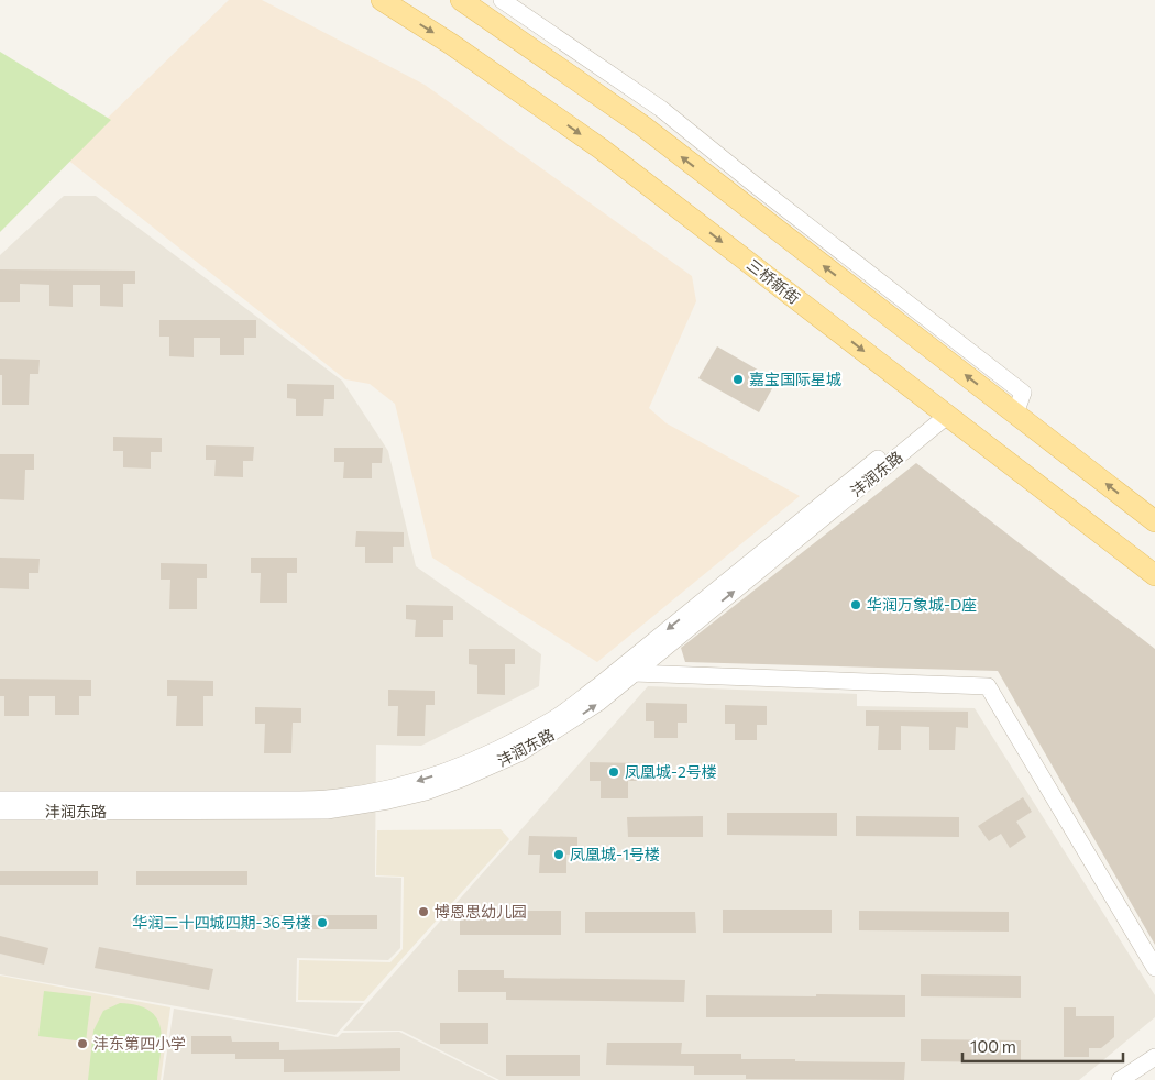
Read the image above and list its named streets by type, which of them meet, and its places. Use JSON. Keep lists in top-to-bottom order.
{
  "streets": {
    "main road": ["三桥新街"],
    "street": ["沣润东路"]
  },
  "crossings": [
    ["三桥新街", "沣润东路"]
  ],
  "places": [
    "嘉宝国际星城",
    "华润万象城-D座",
    "凤凰城-2号楼",
    "凤凰城-1号楼",
    "博恩思幼儿园",
    "华润二十四城四期-36号楼",
    "沣东第四小学"
  ],
  "scale_bar": "100 m"
}
